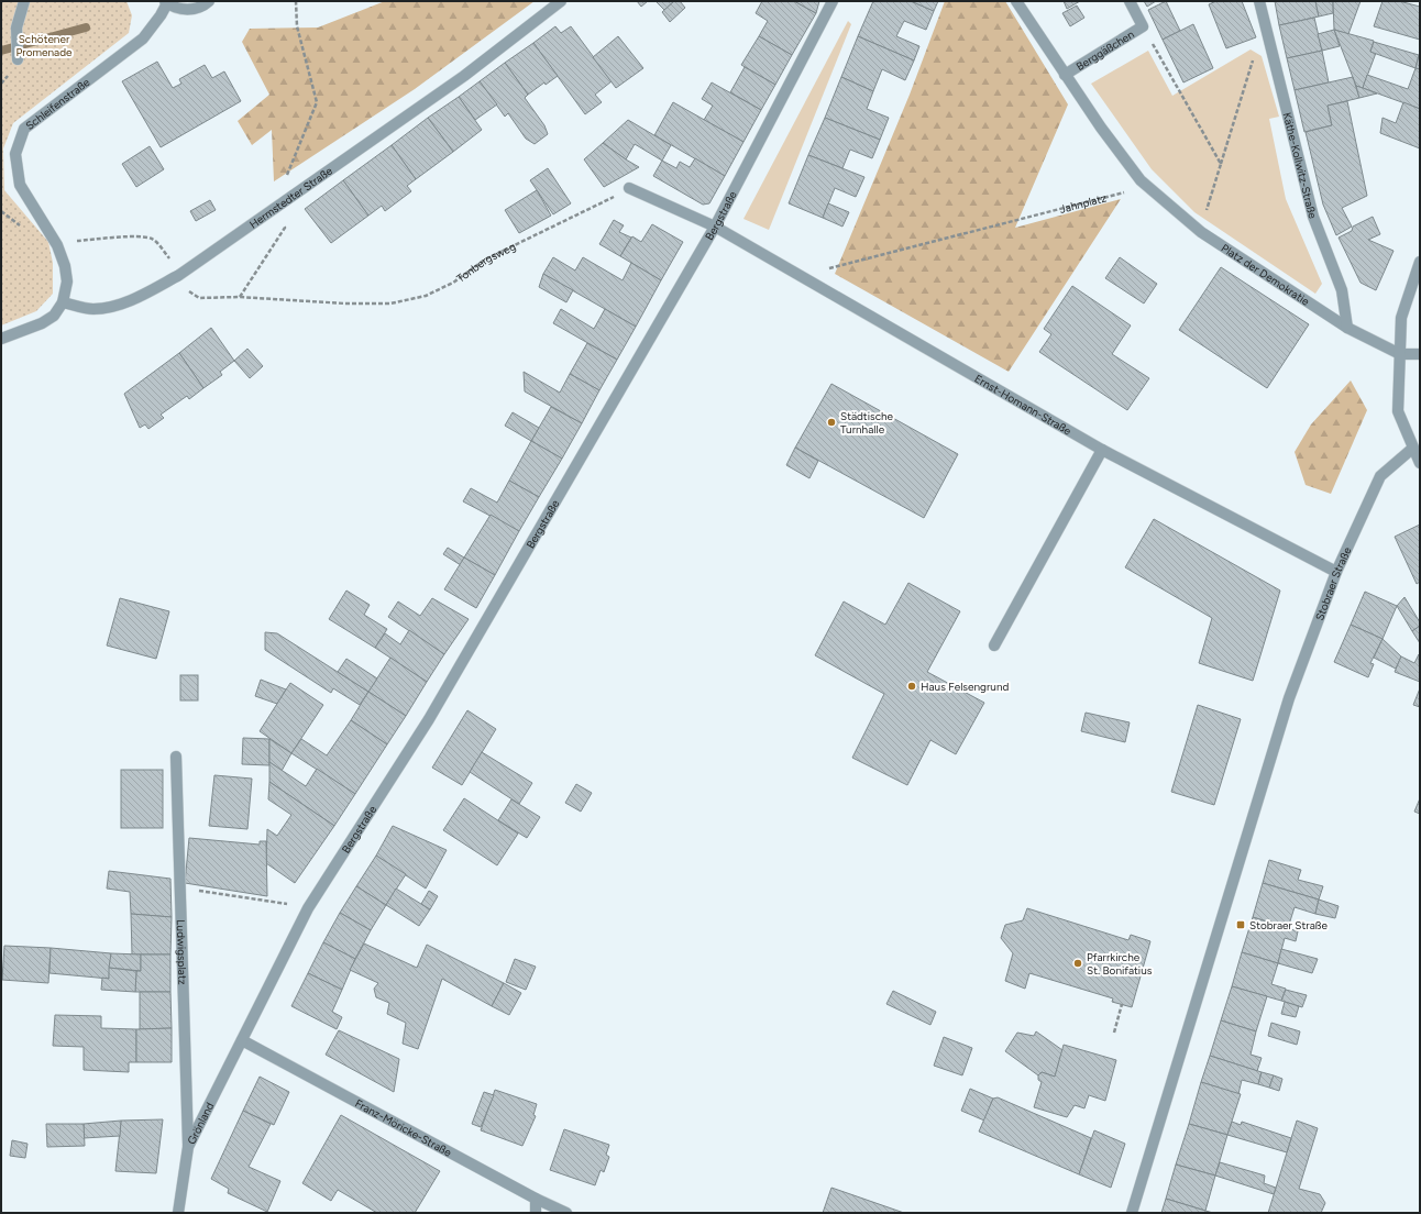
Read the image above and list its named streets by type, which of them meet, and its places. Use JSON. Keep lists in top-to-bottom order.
{
  "streets": {
    "street": [
      "Berggäßchen",
      "Schleifenstraße",
      "Käthe-Kollwitz-Straße",
      "Hermstedter Straße",
      "Bergstraße",
      "Platz der Demokratie",
      "Ernst-Homann-Straße",
      "Stobraer Straße",
      "Ludwigsplatz",
      "Grönland",
      "Franz-Möricke-Straße"
    ],
    "path": ["Jahnplatz", "Tonbergsweg"]
  },
  "crossings": [
    ["Schleifenstraße", "Hermstedter Straße"],
    ["Käthe-Kollwitz-Straße", "Platz der Demokratie"],
    ["Jahnplatz", "Platz der Demokratie"],
    ["Jahnplatz", "Ernst-Homann-Straße"],
    ["Bergstraße", "Ernst-Homann-Straße"],
    ["Bergstraße", "Grönland"],
    ["Bergstraße", "Franz-Möricke-Straße"],
    ["Ernst-Homann-Straße", "Stobraer Straße"],
    ["Ludwigsplatz", "Grönland"],
    ["Grönland", "Franz-Möricke-Straße"]
  ],
  "parks": ["Schötener Promenade"],
  "places": {
    "other": ["Städtische Turnhalle", "Haus Felsengrund", "Pfarrkirche St. Bonifatius"],
    "transit": ["Stobraer Straße"]
  }
}
